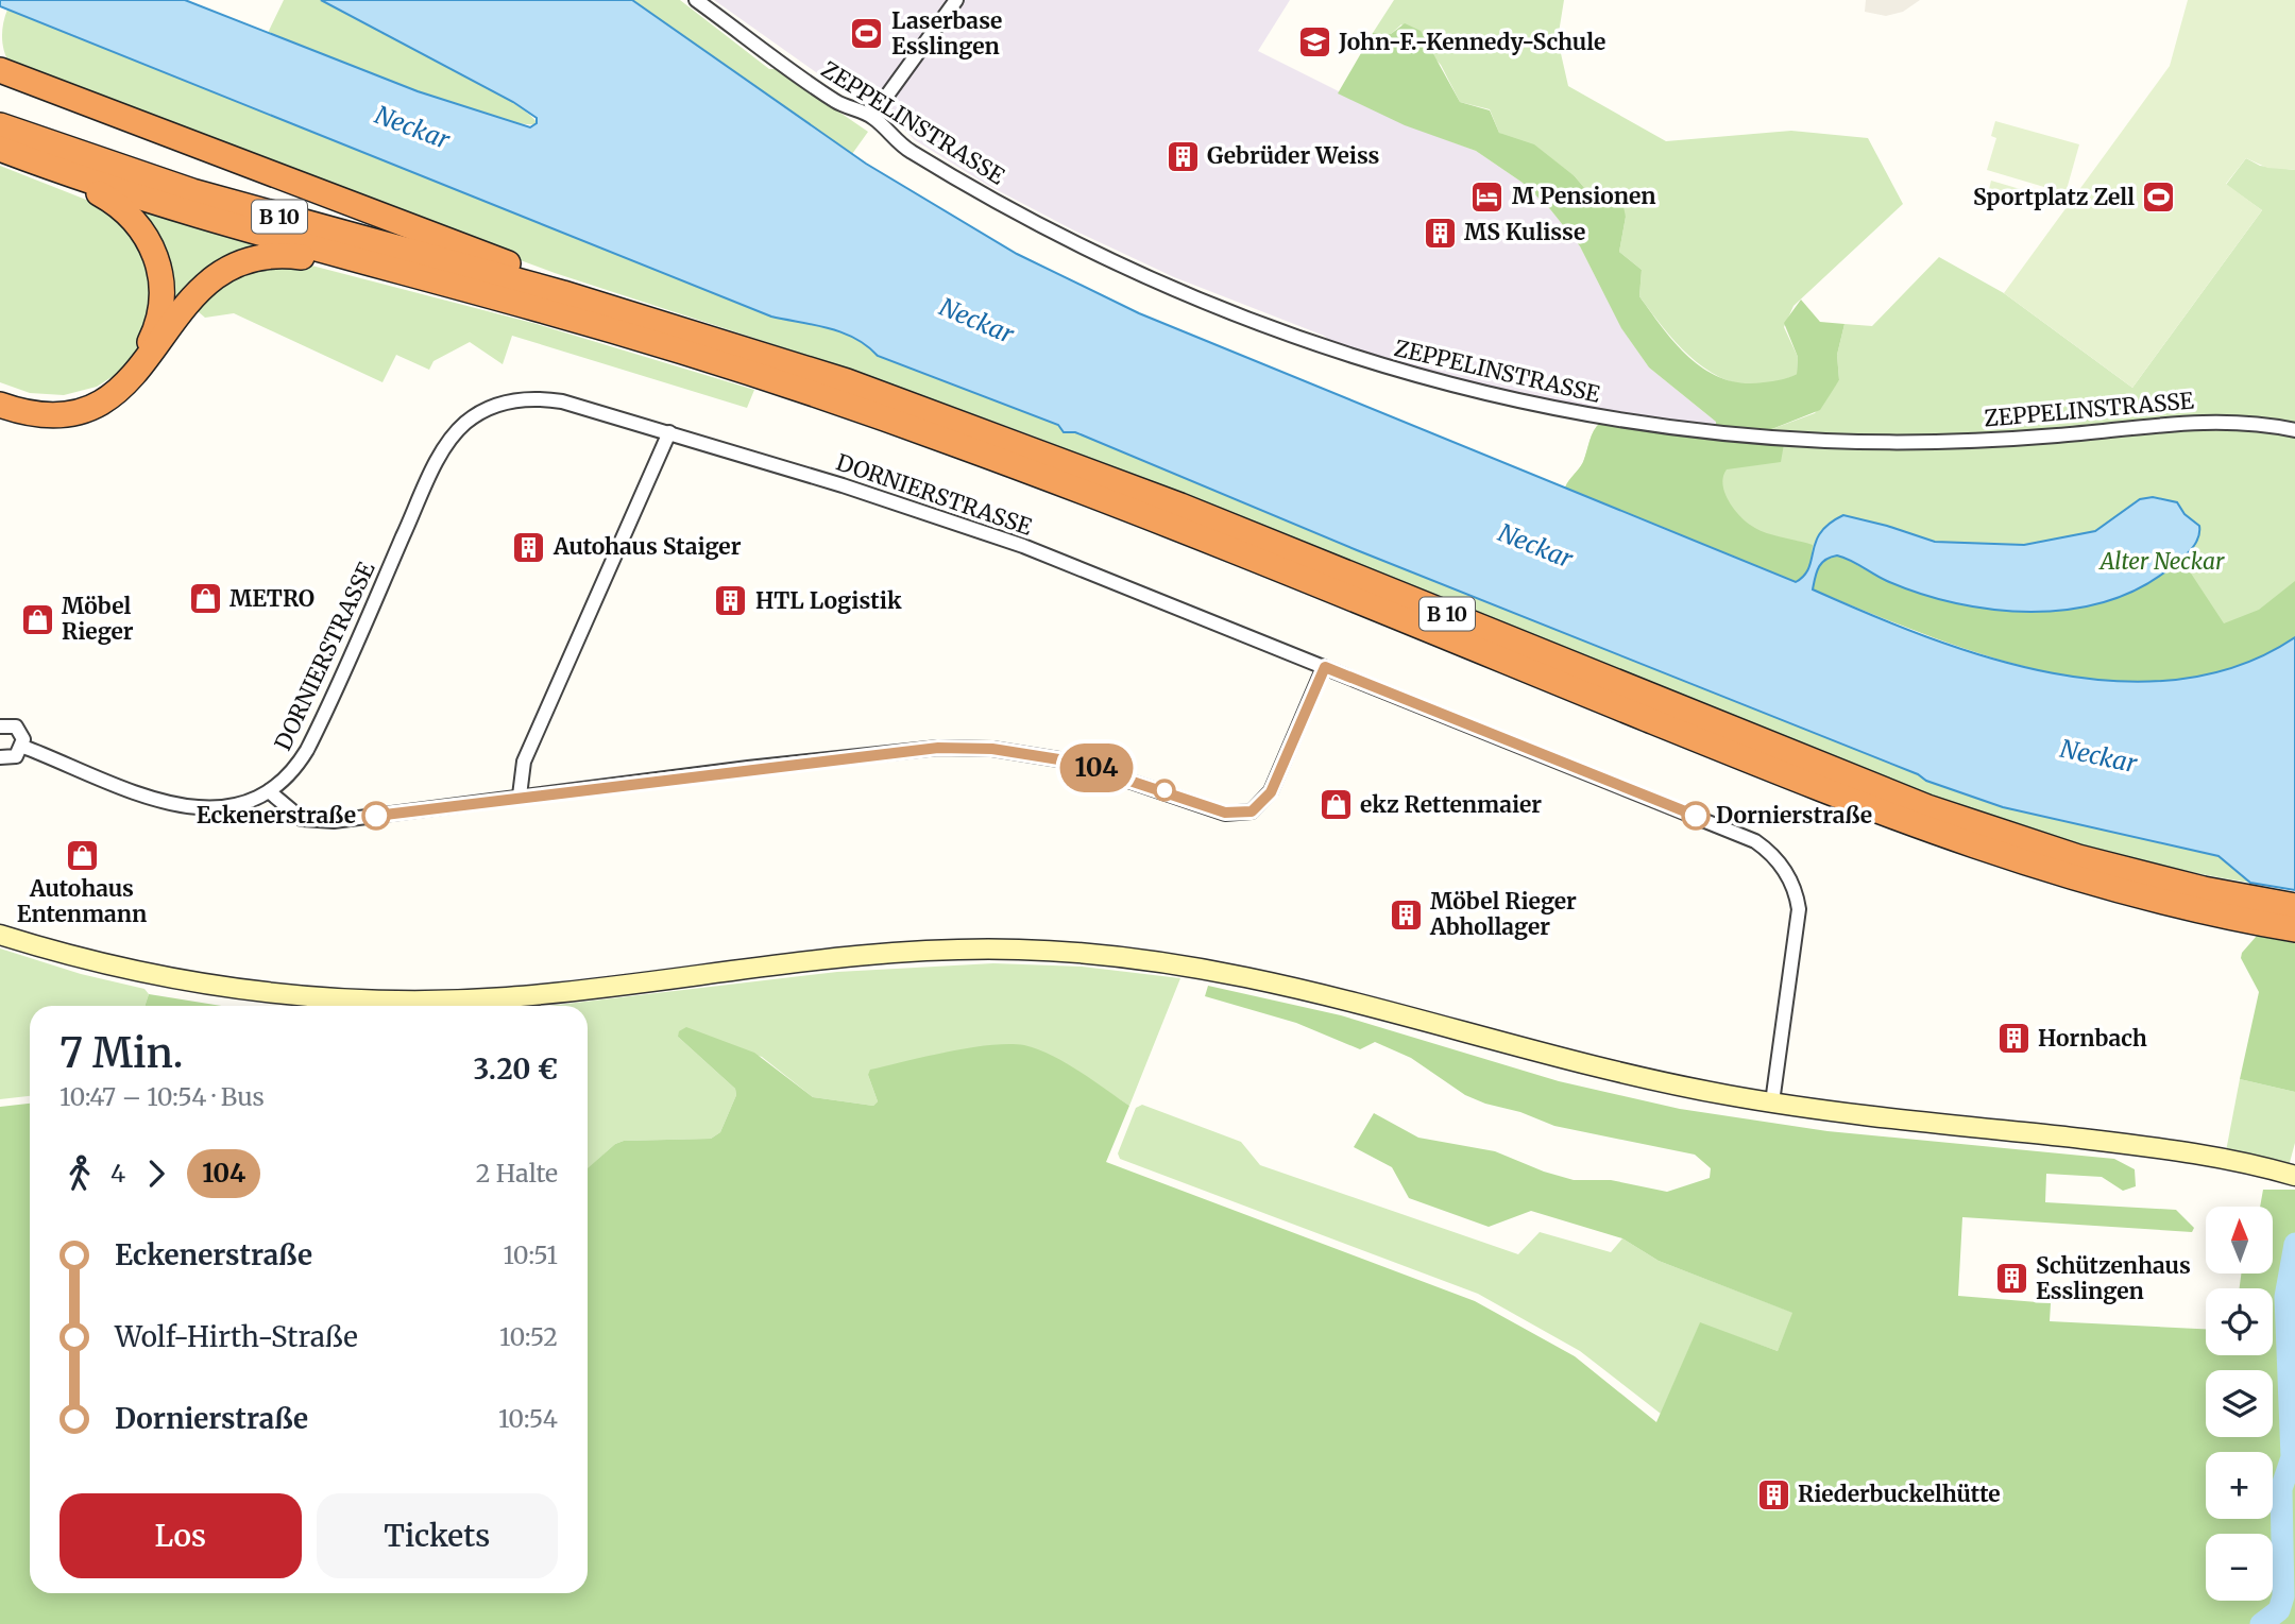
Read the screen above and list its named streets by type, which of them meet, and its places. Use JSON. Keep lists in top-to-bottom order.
{
  "streets": {
    "highway": ["B 10"],
    "street": ["ZEPPELINSTRASSE", "DORNIERSTRASSE"]
  },
  "water": ["Neckar"],
  "parks": ["Alter Neckar"],
  "places": {
    "sports": ["Laserbase Esslingen", "Sportplatz Zell"],
    "school or university": ["John-F.-Kennedy-Schule"],
    "building": [
      "Gebrüder Weiss",
      "MS Kulisse",
      "Autohaus Staiger",
      "HTL Logistik",
      "Möbel Rieger Abhollager",
      "Hornbach",
      "Schützenhaus Esslingen",
      "Riederbuckelhütte"
    ],
    "hotel": ["M Pensionen"],
    "shop": [
      "METRO",
      "Möbel Rieger",
      "ekz Rettenmaier",
      "Autohaus Entenmann"
    ],
    "other": ["Eckenerstraße", "Dornierstraße"]
  },
  "lines": ["bus line 104"],
  "north": "top",
  "page": {
    "on_map": "104",
    "heading": ["7 Min.", "10:47 – 10:54 · Bus", "3.20 €"],
    "legs": ["4", "104", "2 Halte"],
    "map_buttons": ["+", "−"],
    "list": [
      {
        "name": "Eckenerstraße",
        "value": "10:51"
      },
      {
        "name": "Wolf-Hirth-Straße",
        "value": "10:52"
      },
      {
        "name": "Dornierstraße",
        "value": "10:54"
      }
    ],
    "buttons": ["Los", "Tickets"]
  }
}
